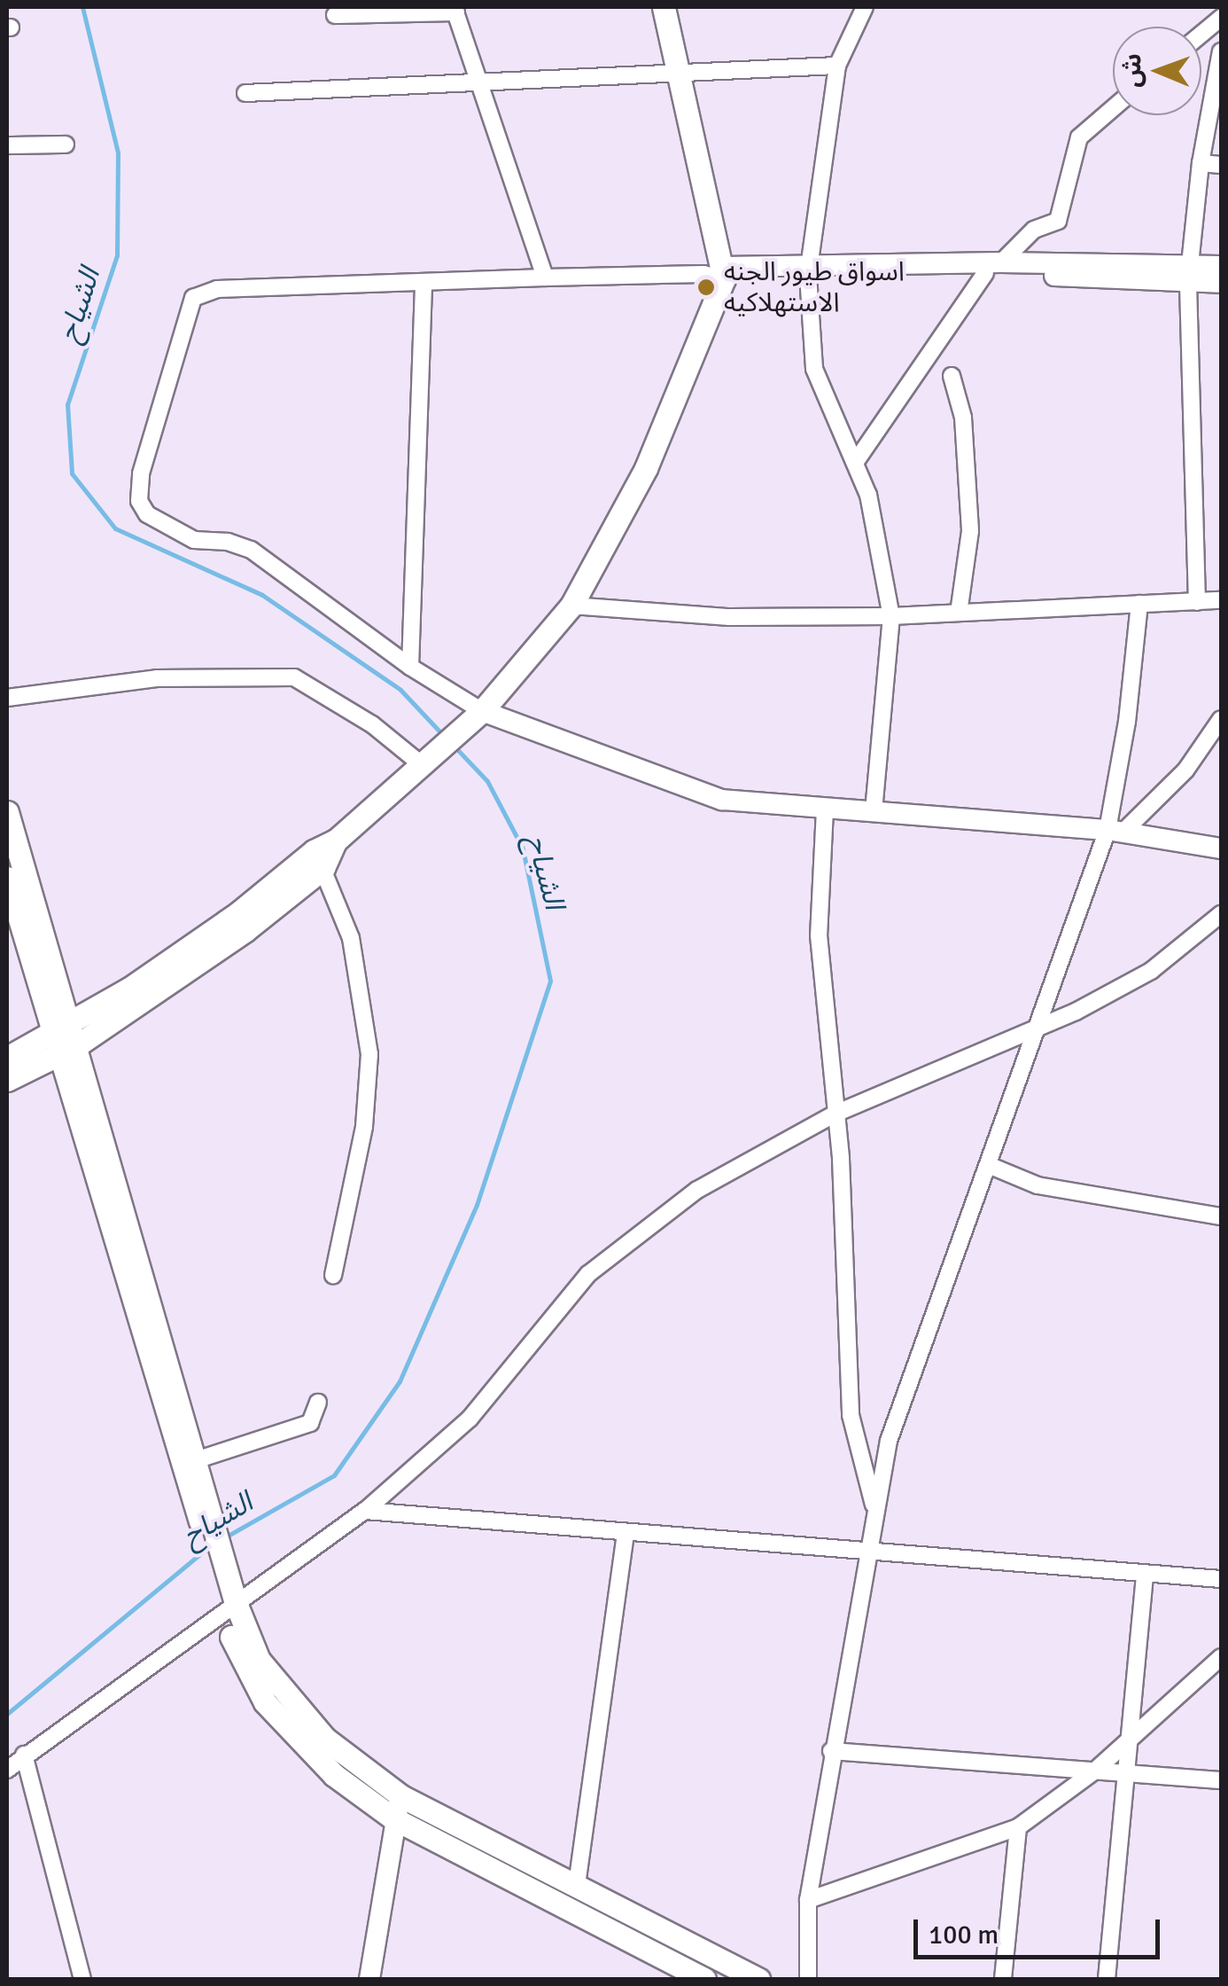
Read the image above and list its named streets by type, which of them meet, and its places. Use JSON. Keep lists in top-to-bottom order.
{
  "water": ["الشياح"],
  "places": ["اسواق طيور الجنه الاستهلاكيه"],
  "scale_bar": "100 m",
  "north": "left"
}
